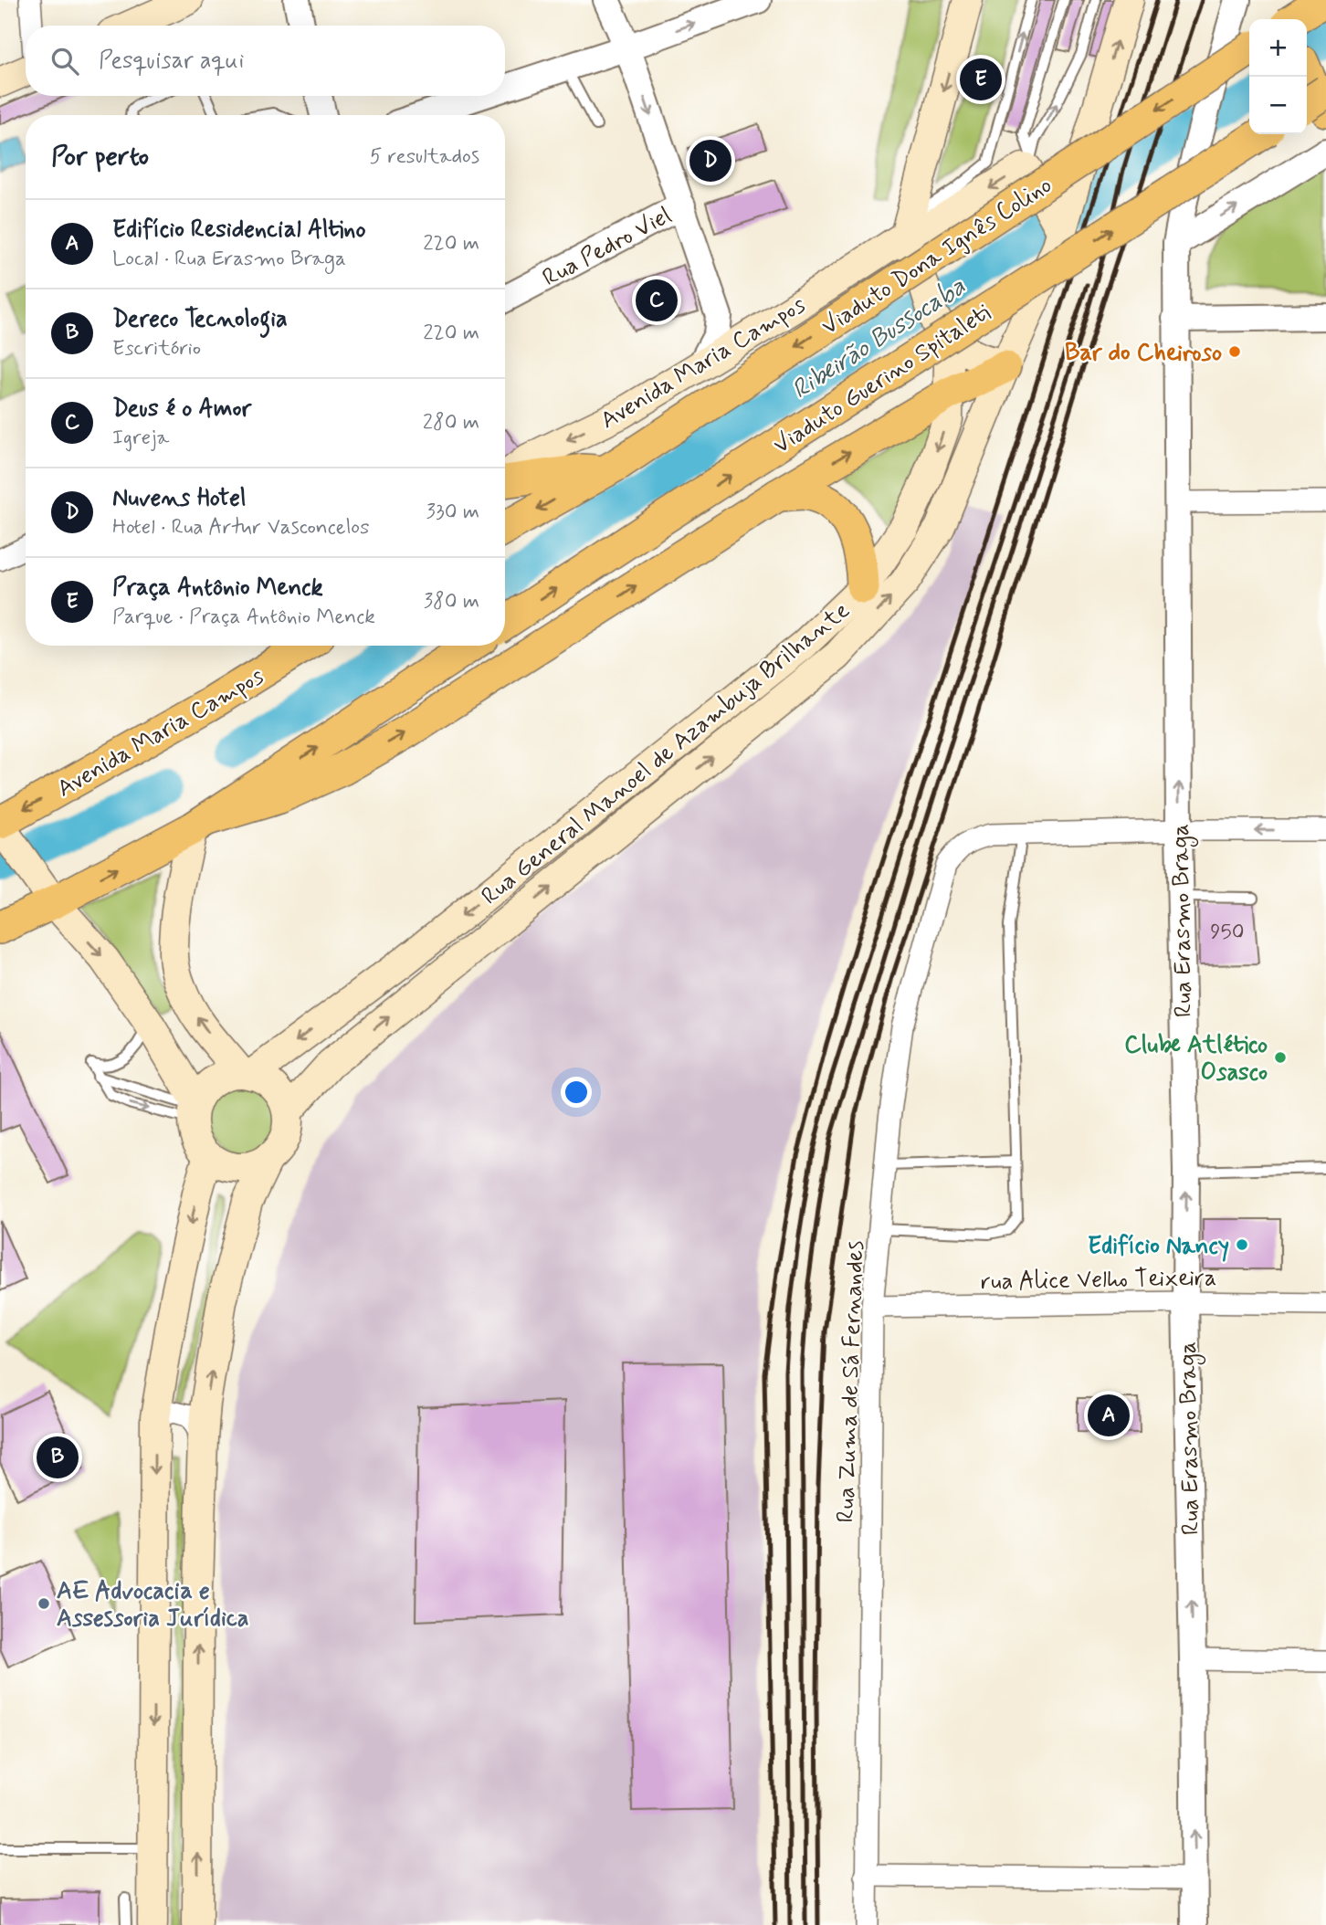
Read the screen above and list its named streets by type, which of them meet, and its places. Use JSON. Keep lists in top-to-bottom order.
{
  "streets": {
    "main road": [
      "Viaduto Dona Ignês Colino",
      "Avenida Maria Campos",
      "Viaduto Guerino Spitaleti",
      "Rua General Manoel de Azambuja Brilhante"
    ],
    "street": [
      "Rua Pedro Viel",
      "Rua Erasmo Braga",
      "rua Alice Velho Teixeira",
      "Rua Zuma de Sá Fernandes"
    ]
  },
  "crossings": [
    ["Avenida Maria Campos", "Rua General Manoel de Azambuja Brilhante"],
    ["Rua Erasmo Braga", "rua Alice Velho Teixeira"],
    ["rua Alice Velho Teixeira", "Rua Zuma de Sá Fernandes"]
  ],
  "one_way": ["Rua Erasmo Braga"],
  "water": ["Ribeirão Bussocaba"],
  "places": [
    "Bar do Cheiroso",
    "Clube Atlético Osasco",
    "Edifício Nancy",
    "AE Advocacia e Assessoria Jurídica"
  ],
  "house_numbers": ["950"],
  "page": {
    "map_buttons": ["+", "−"],
    "search": "Pesquisar aqui",
    "pins": [
      "E",
      "D",
      "C",
      "A",
      "B"
    ],
    "heading": ["Por perto", "5 resultados"],
    "list": [
      {
        "mark": "A",
        "name": "Edifício Residencial Altino",
        "note": "Local · Rua Erasmo Braga",
        "value": "220 m"
      },
      {
        "mark": "B",
        "name": "Dereco Tecnologia",
        "note": "Escritório",
        "value": "220 m"
      },
      {
        "mark": "C",
        "name": "Deus é o Amor",
        "note": "Igreja",
        "value": "280 m"
      },
      {
        "mark": "D",
        "name": "Nuvens Hotel",
        "note": "Hotel · Rua Artur Vasconcelos",
        "value": "330 m"
      },
      {
        "mark": "E",
        "name": "Praça Antônio Menck",
        "note": "Parque · Praça Antônio Menck",
        "value": "380 m"
      }
    ]
  }
}
